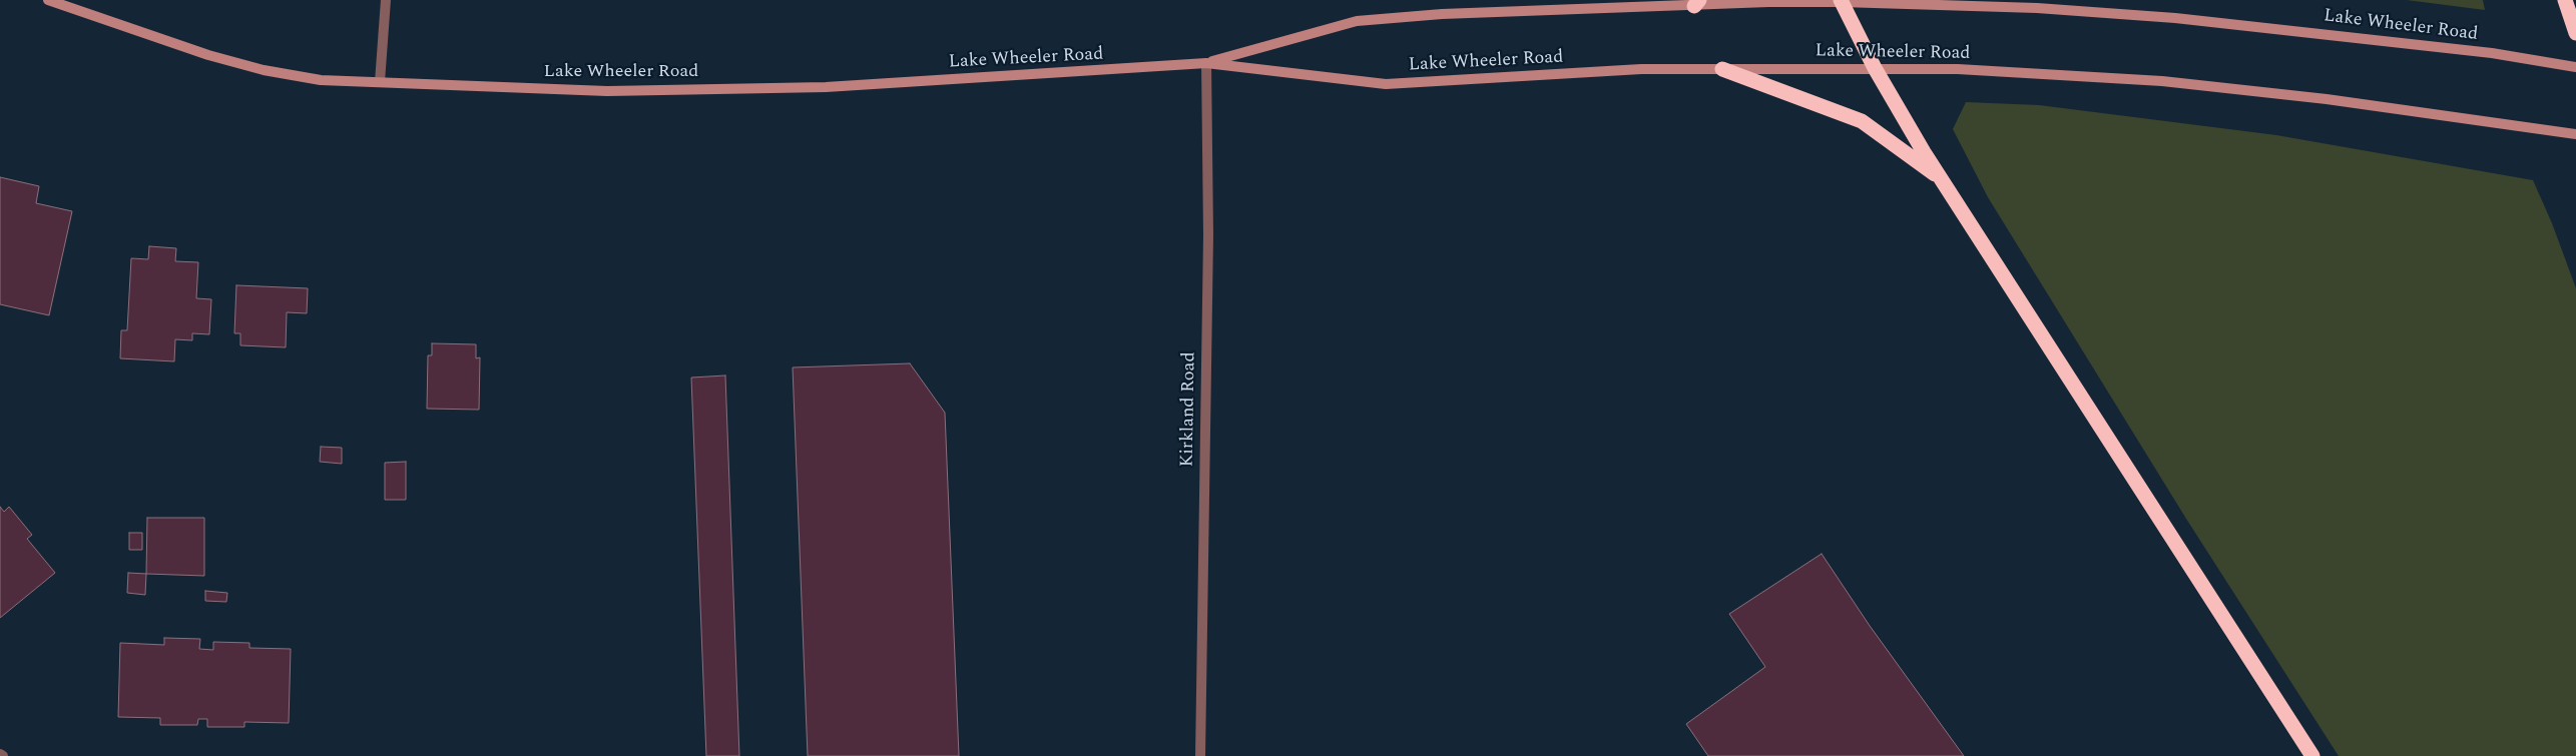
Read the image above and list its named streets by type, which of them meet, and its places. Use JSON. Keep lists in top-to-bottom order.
{
  "streets": {
    "main road": ["Lake Wheeler Road"],
    "street": ["Kirkland Road"]
  },
  "crossings": [
    ["Lake Wheeler Road", "Kirkland Road"]
  ]
}
